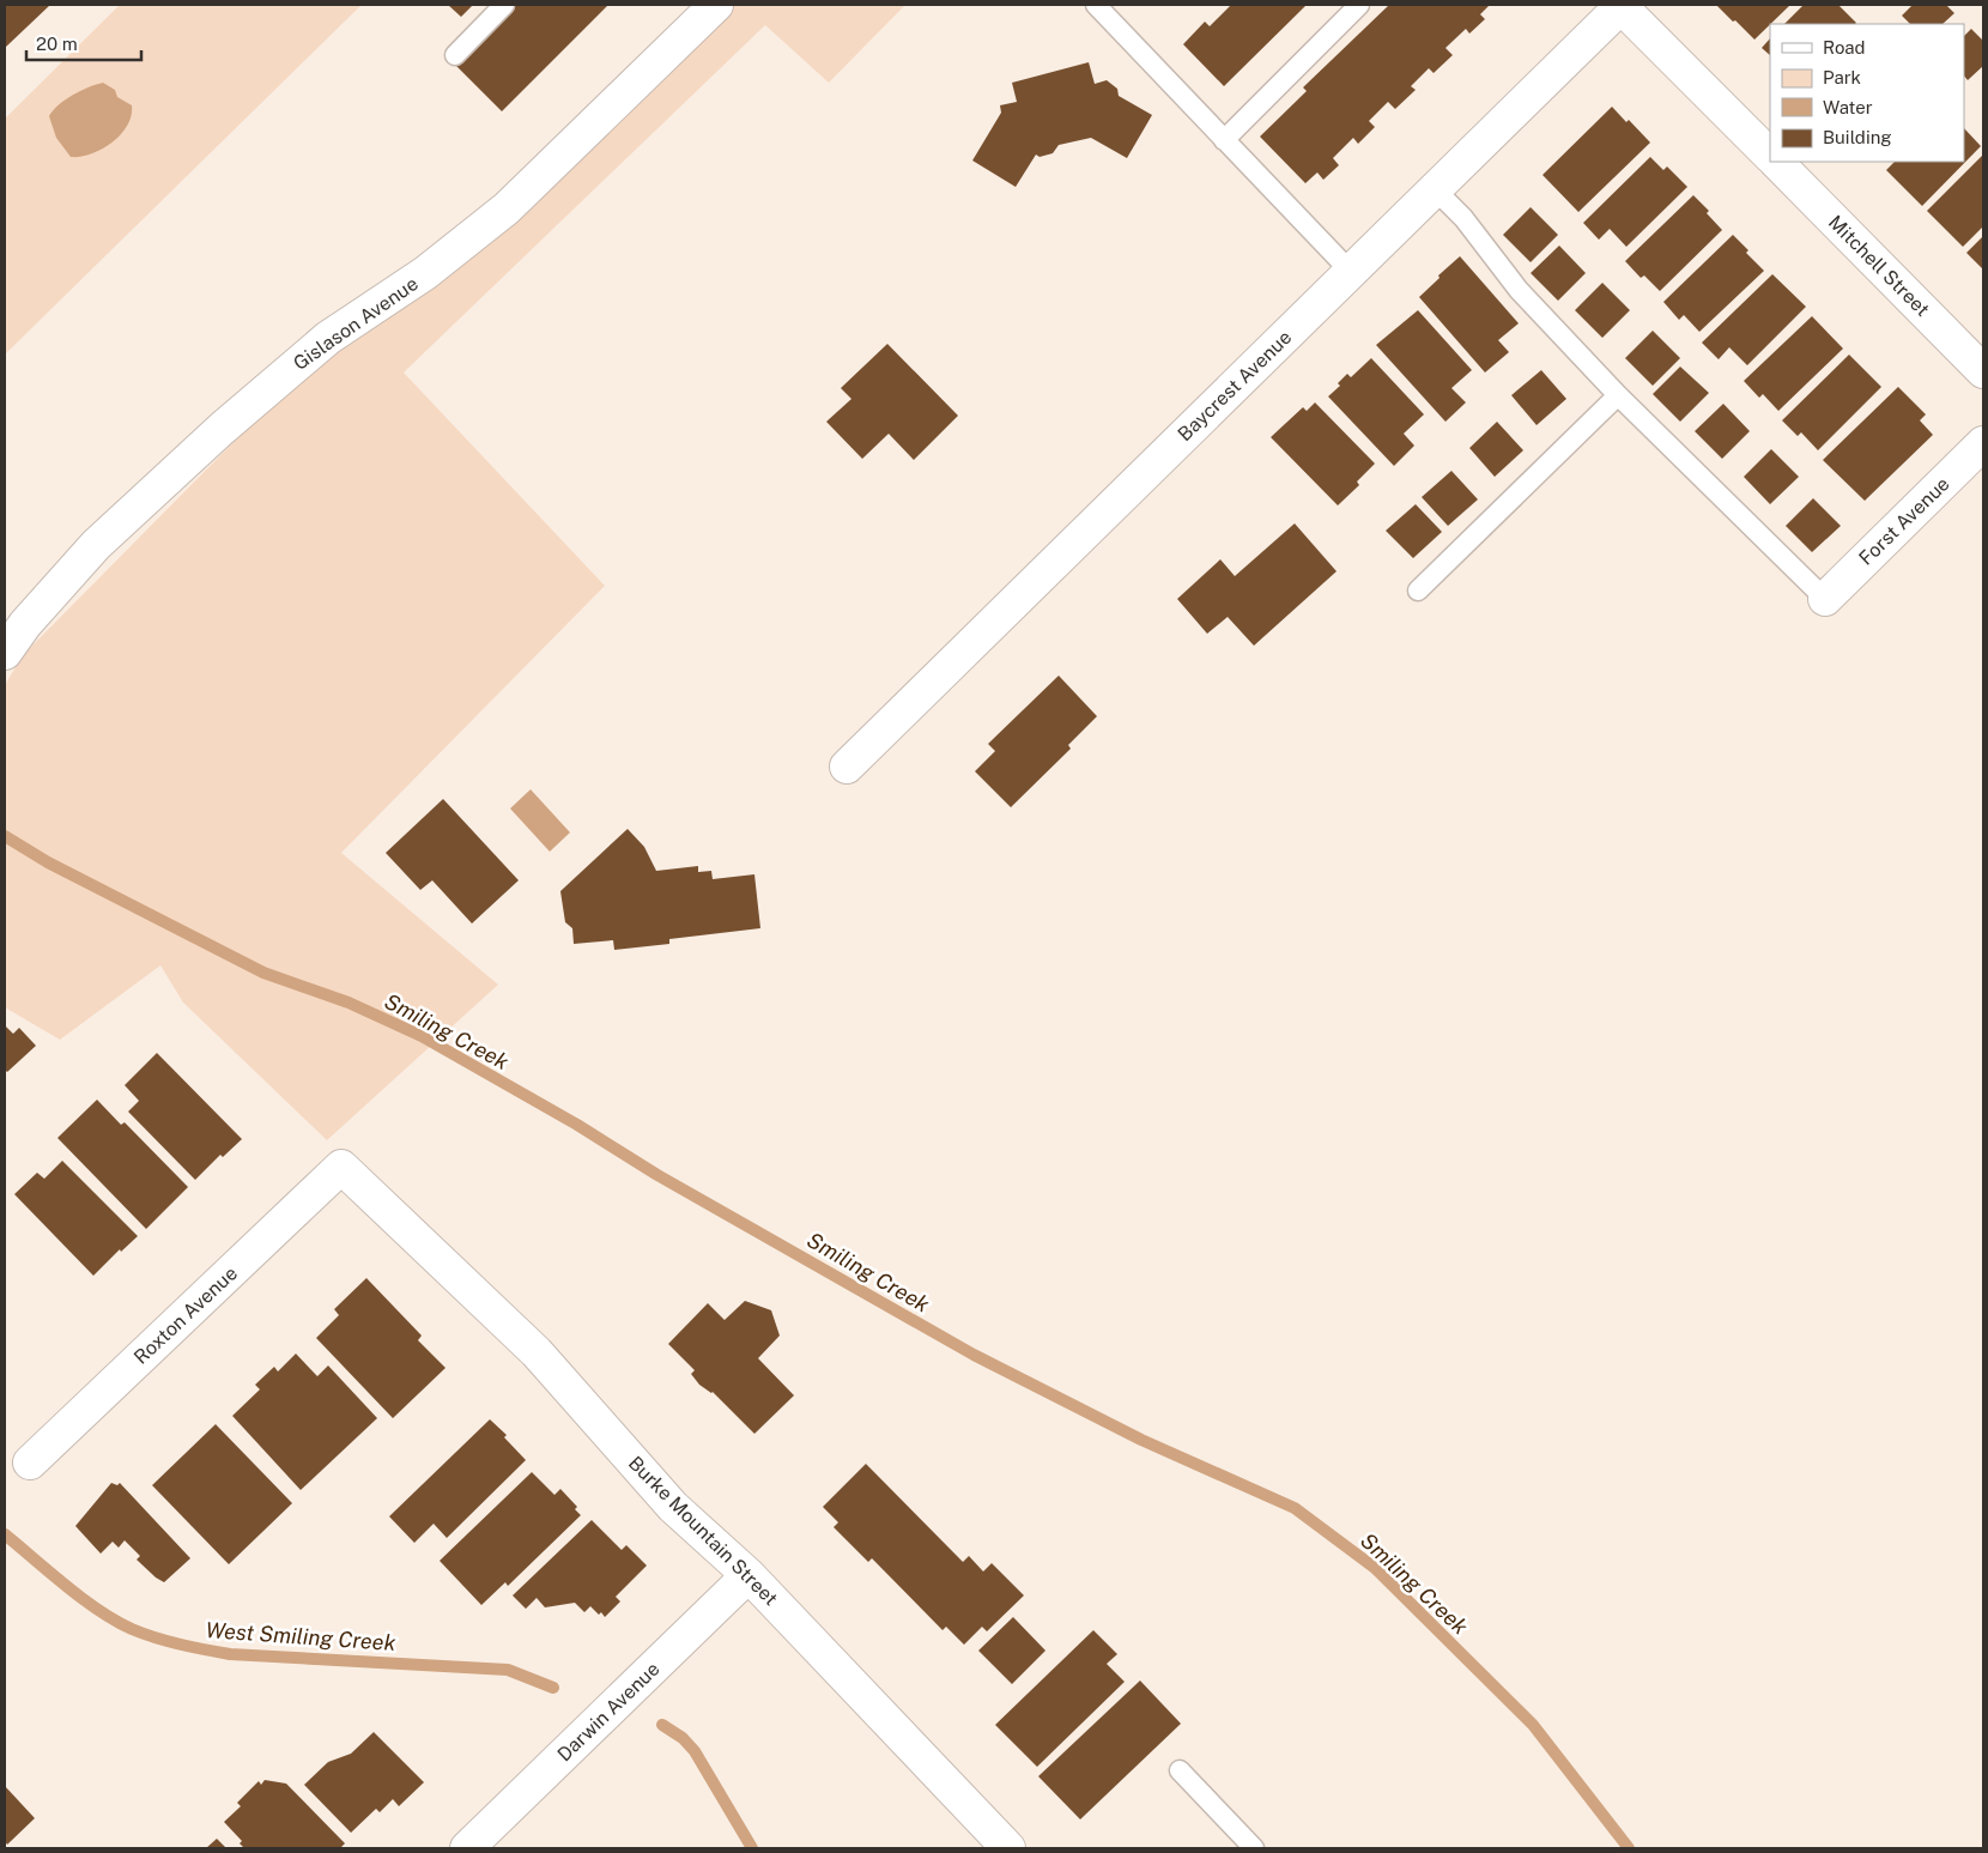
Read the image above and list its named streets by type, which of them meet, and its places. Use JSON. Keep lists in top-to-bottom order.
{
  "streets": {
    "street": [
      "Mitchell Street",
      "Gislason Avenue",
      "Baycrest Avenue",
      "Forst Avenue",
      "Roxton Avenue",
      "Burke Mountain Street",
      "Darwin Avenue"
    ]
  },
  "crossings": [
    ["Roxton Avenue", "Burke Mountain Street"],
    ["Burke Mountain Street", "Darwin Avenue"]
  ],
  "water": ["Smiling Creek", "West Smiling Creek"],
  "legend": [
    "Road",
    "Park",
    "Water",
    "Building"
  ],
  "scale_bar": "20 m"
}
